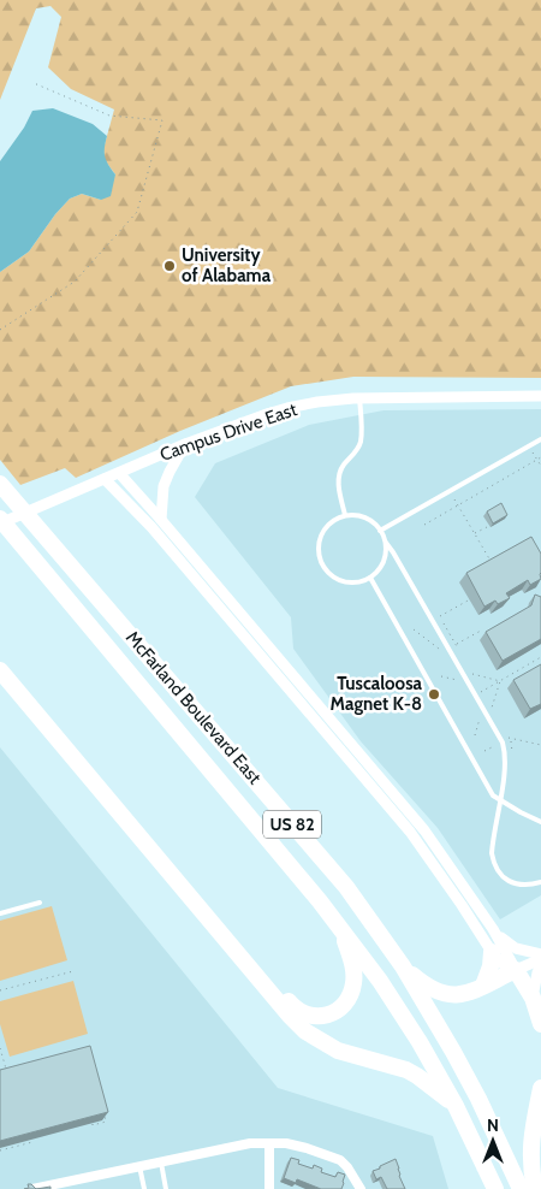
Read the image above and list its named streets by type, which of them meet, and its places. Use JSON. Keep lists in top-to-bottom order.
{
  "streets": {
    "highway": ["McFarland Boulevard East", "US 82"],
    "street": ["Campus Drive East"]
  },
  "crossings": [
    ["Campus Drive East", "McFarland Boulevard East"]
  ],
  "places": ["University of Alabama", "Tuscaloosa Magnet K-8"],
  "north": "top"
}
